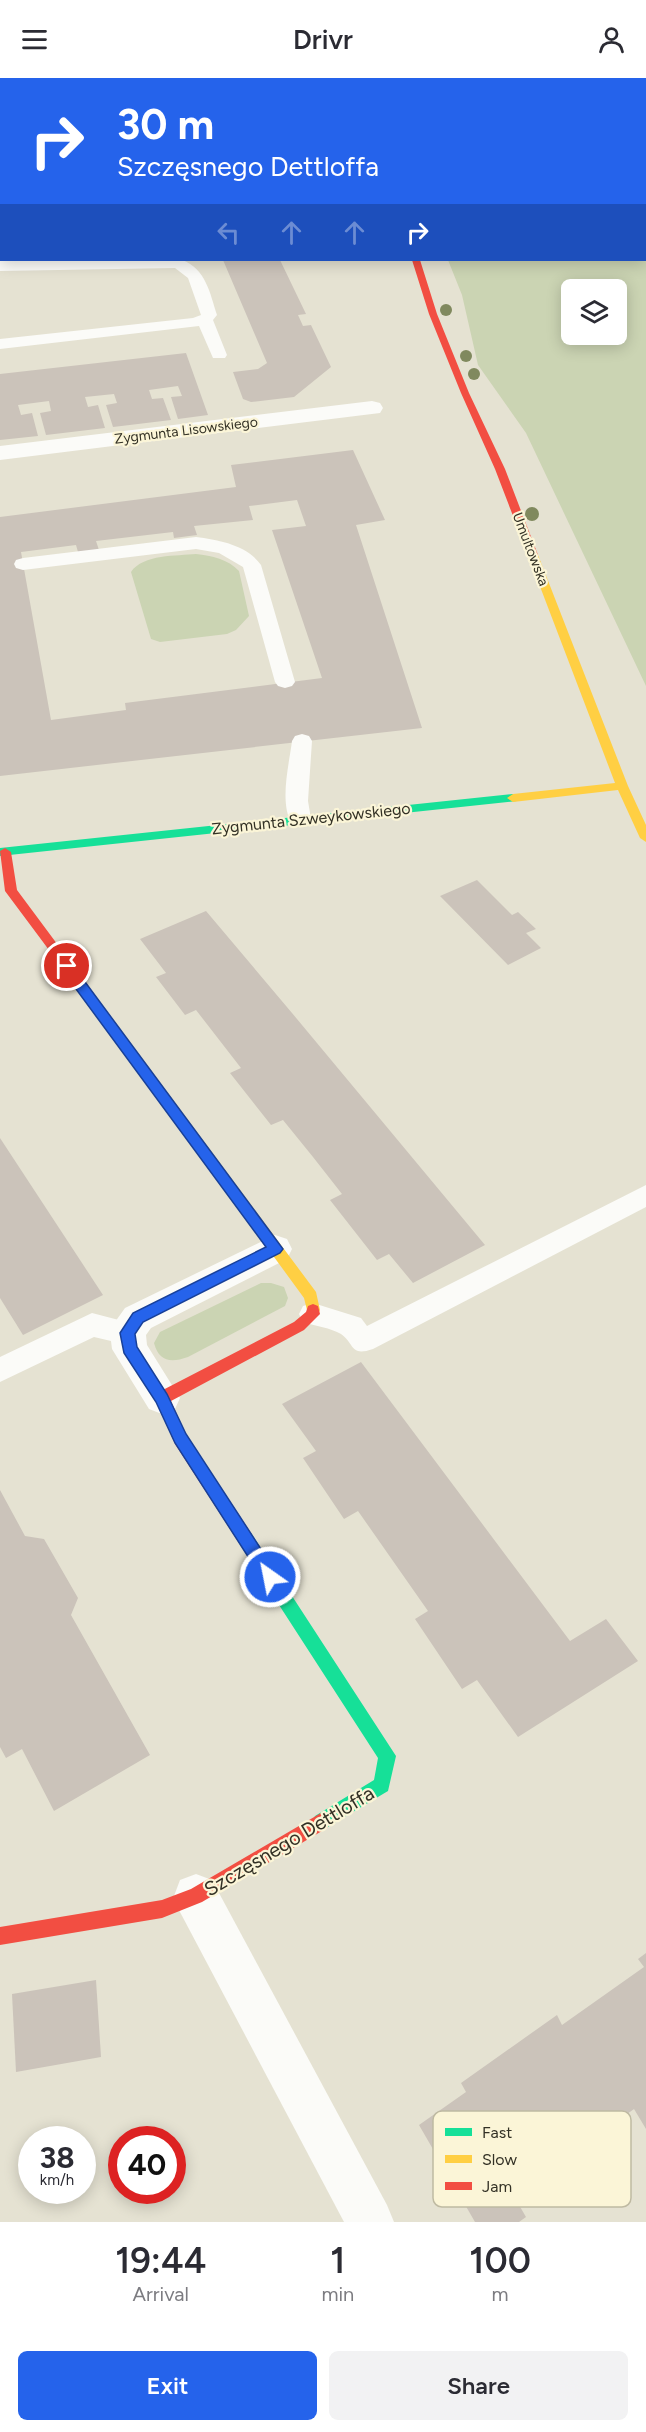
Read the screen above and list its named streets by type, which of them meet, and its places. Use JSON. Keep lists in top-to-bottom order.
{
  "streets": {
    "street": [
      "Zygmunta Lisowskiego",
      "Umultowska",
      "Zygmunta Szweykowskiego",
      "Szczęsnego Dettloffa"
    ]
  },
  "crossings": [
    ["Umultowska", "Zygmunta Szweykowskiego"]
  ],
  "legend": ["Fast", "Slow", "Jam"],
  "page": {
    "header": "Drivr",
    "turn": ["30 m", "Szczęsnego Dettloffa"],
    "speed": "38 km/h",
    "limit": "40",
    "eta": [
      "19:44",
      "Arrival",
      "1",
      "min",
      "100",
      "m"
    ],
    "buttons": ["Exit", "Share"]
  }
}
